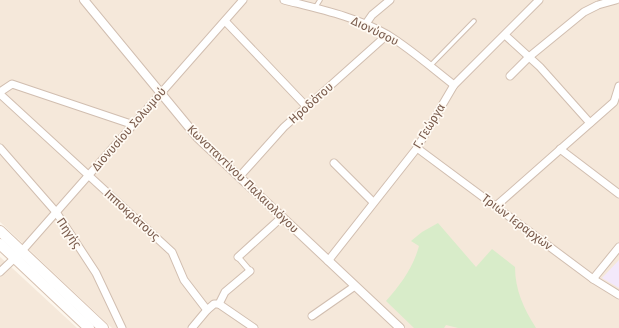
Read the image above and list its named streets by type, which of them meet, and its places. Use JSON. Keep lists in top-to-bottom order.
{
  "streets": {
    "street": [
      "Διονύσου",
      "Ηροδότου",
      "Γ. Γεώργα",
      "Διονυσίου Σολωμού",
      "Κωνσταντίνου Παλαιολόγου",
      "Ιπποκράτους",
      "Τριών Ιεραρχών",
      "Πηγής"
    ]
  },
  "crossings": [
    ["Διονύσου", "Ηροδότου"],
    ["Διονύσου", "Γ. Γεώργα"],
    ["Ηροδότου", "Κωνσταντίνου Παλαιολόγου"],
    ["Γ. Γεώργα", "Κωνσταντίνου Παλαιολόγου"],
    ["Γ. Γεώργα", "Τριών Ιεραρχών"],
    ["Διονυσίου Σολωμού", "Κωνσταντίνου Παλαιολόγου"],
    ["Διονυσίου Σολωμού", "Ιπποκράτους"],
    ["Διονυσίου Σολωμού", "Πηγής"]
  ]
}
